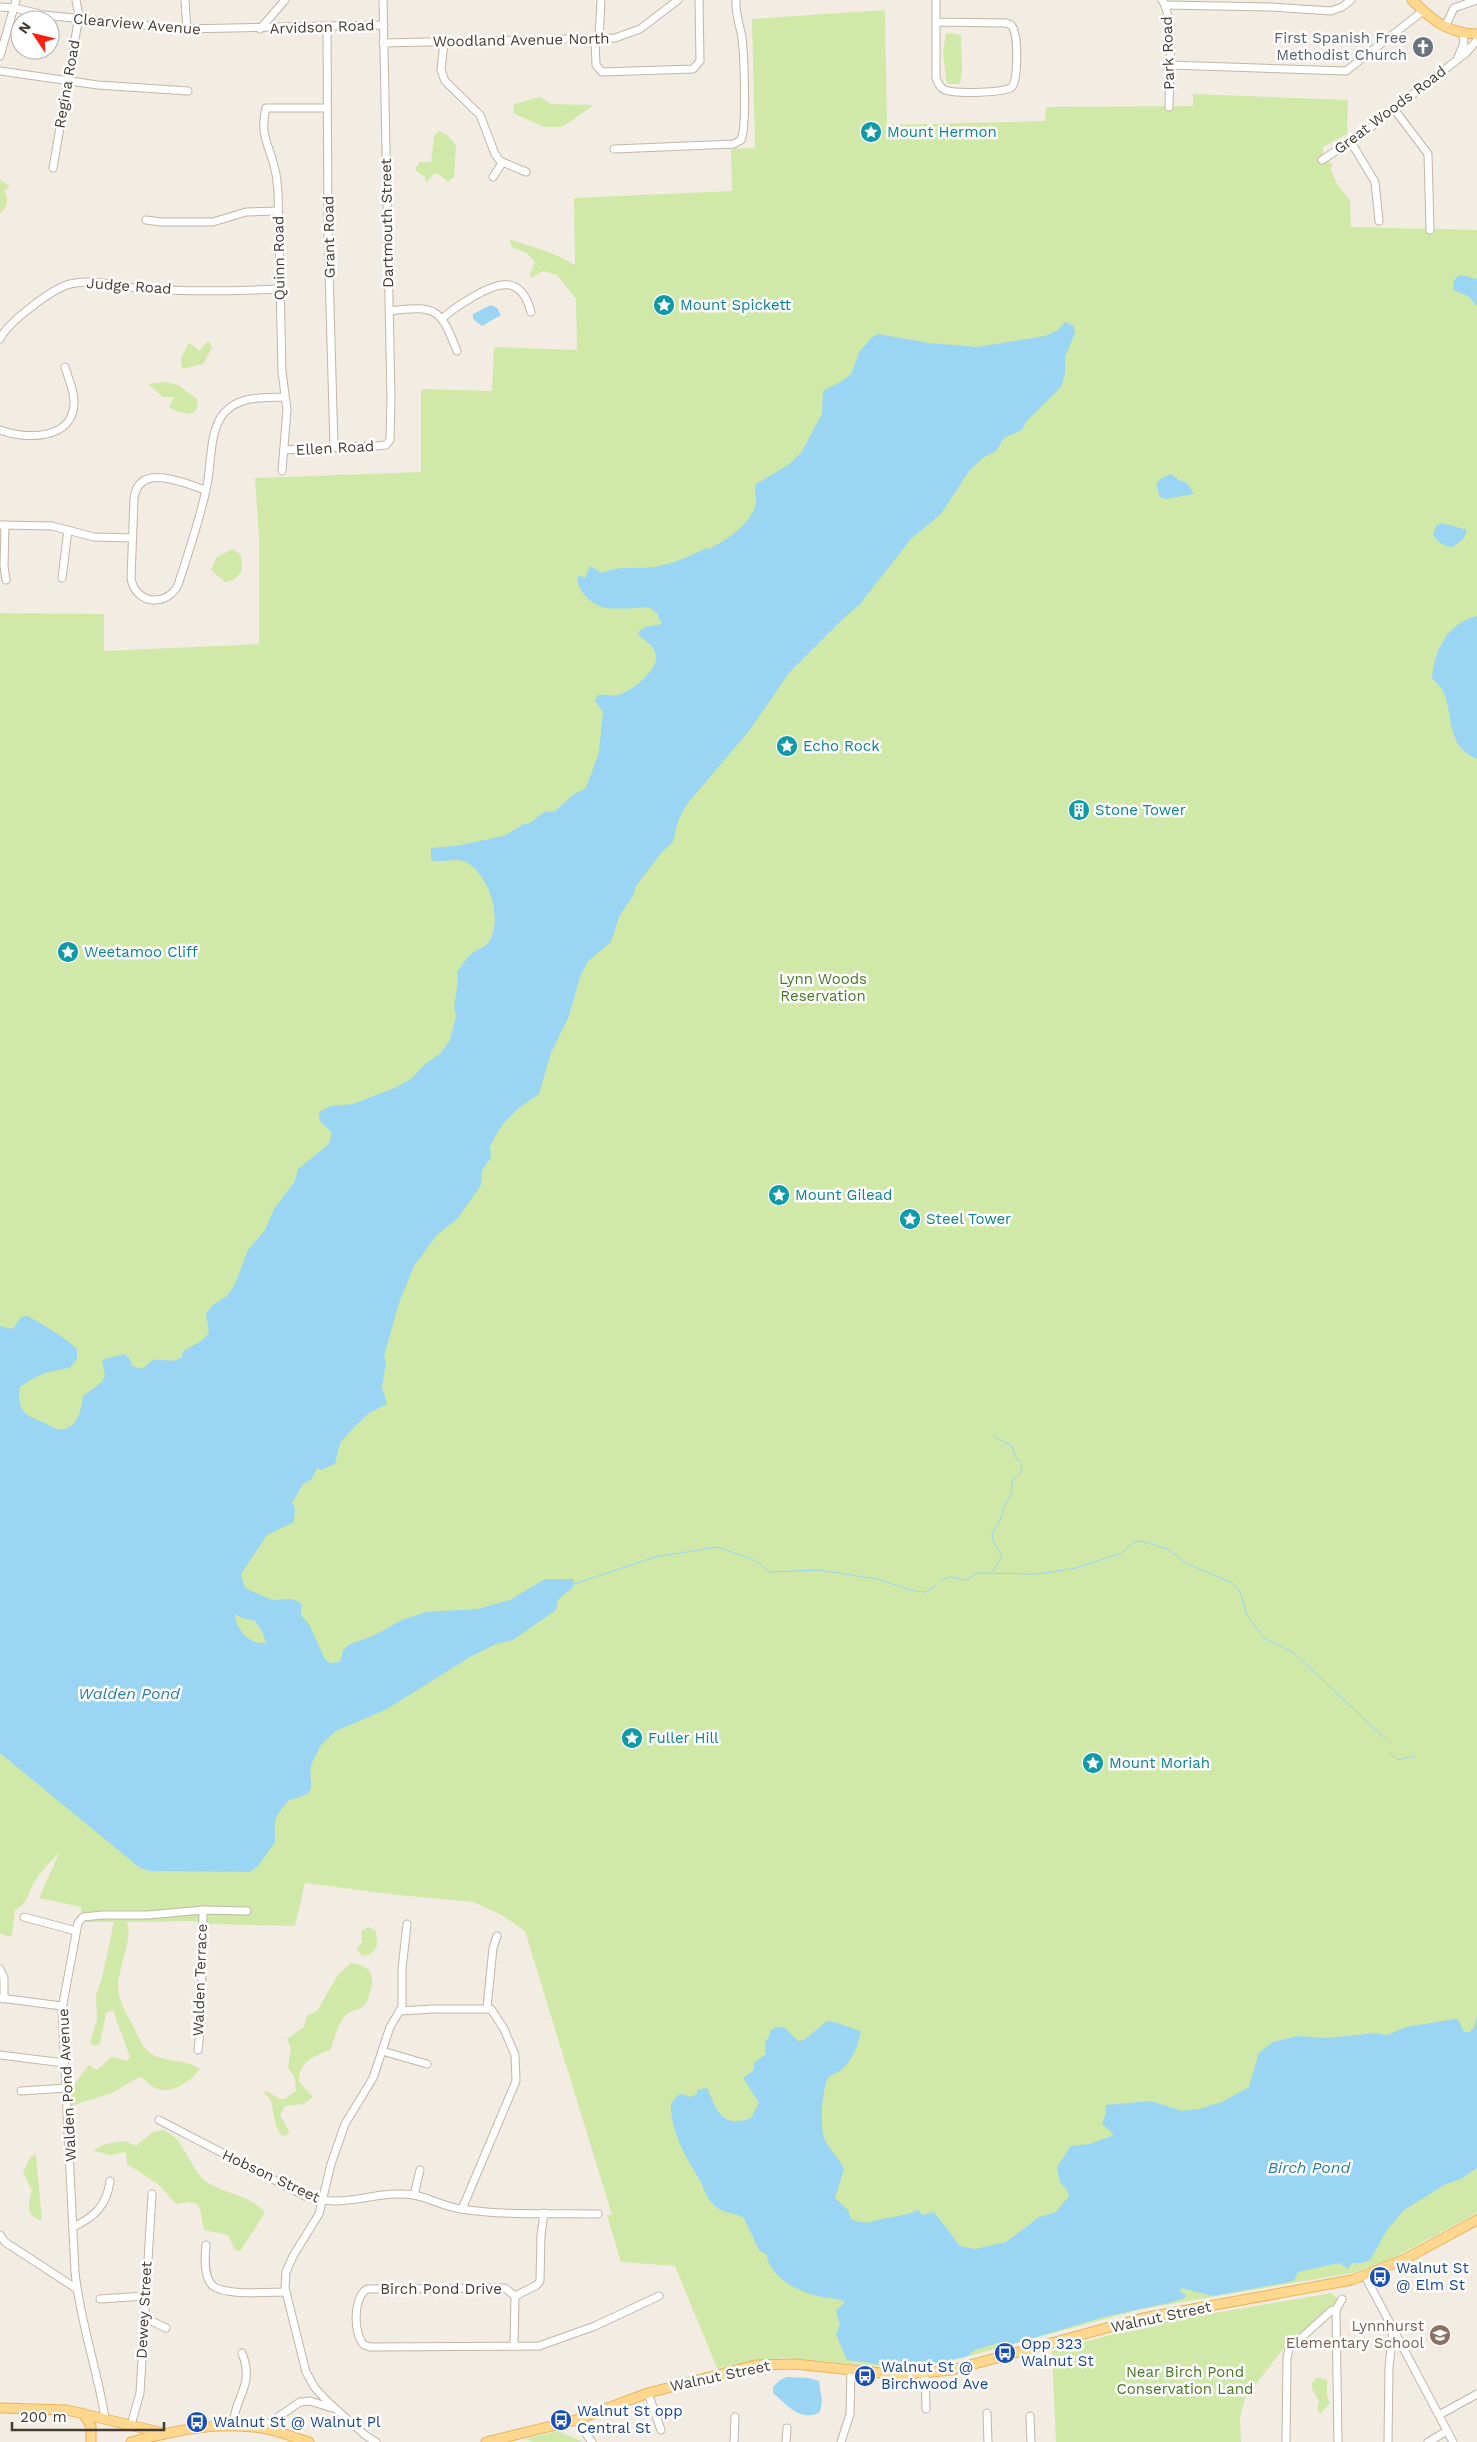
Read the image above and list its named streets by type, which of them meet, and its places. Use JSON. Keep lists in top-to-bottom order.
{
  "streets": {
    "main road": ["Walnut Street"],
    "street": [
      "Clearview Avenue",
      "Arvidson Road",
      "Woodland Avenue North",
      "Park Road",
      "Regina Road",
      "Great Woods Road",
      "Dartmouth Street",
      "Grant Road",
      "Quinn Road",
      "Judge Road",
      "Ellen Road",
      "Walden Terrace",
      "Walden Pond Avenue",
      "Hobson Street",
      "Birch Pond Drive",
      "Dewey Street"
    ]
  },
  "crossings": [
    ["Clearview Avenue", "Arvidson Road"],
    ["Clearview Avenue", "Regina Road"],
    ["Arvidson Road", "Dartmouth Street"],
    ["Arvidson Road", "Grant Road"],
    ["Woodland Avenue North", "Dartmouth Street"],
    ["Dartmouth Street", "Ellen Road"],
    ["Grant Road", "Quinn Road"],
    ["Grant Road", "Ellen Road"],
    ["Quinn Road", "Judge Road"],
    ["Quinn Road", "Ellen Road"]
  ],
  "water": ["Walden Pond", "Birch Pond"],
  "parks": ["Lynn Woods Reservation", "Near Birch Pond Conservation Land"],
  "places": {
    "church": ["First Spanish Free Methodist Church"],
    "place": [
      "Mount Hermon",
      "Mount Spickett",
      "Echo Rock",
      "Weetamoo Cliff",
      "Mount Gilead",
      "Steel Tower",
      "Fuller Hill",
      "Mount Moriah"
    ],
    "building": ["Stone Tower"],
    "bus stop": [
      "Walnut St @ Elm St",
      "Opp 323 Walnut St",
      "Walnut St @ Birchwood Ave",
      "Walnut St opp Central St",
      "Walnut St @ Walnut Pl"
    ],
    "school or university": ["Lynnhurst Elementary School"]
  },
  "scale_bar": "200 m",
  "north": "top left"
}
